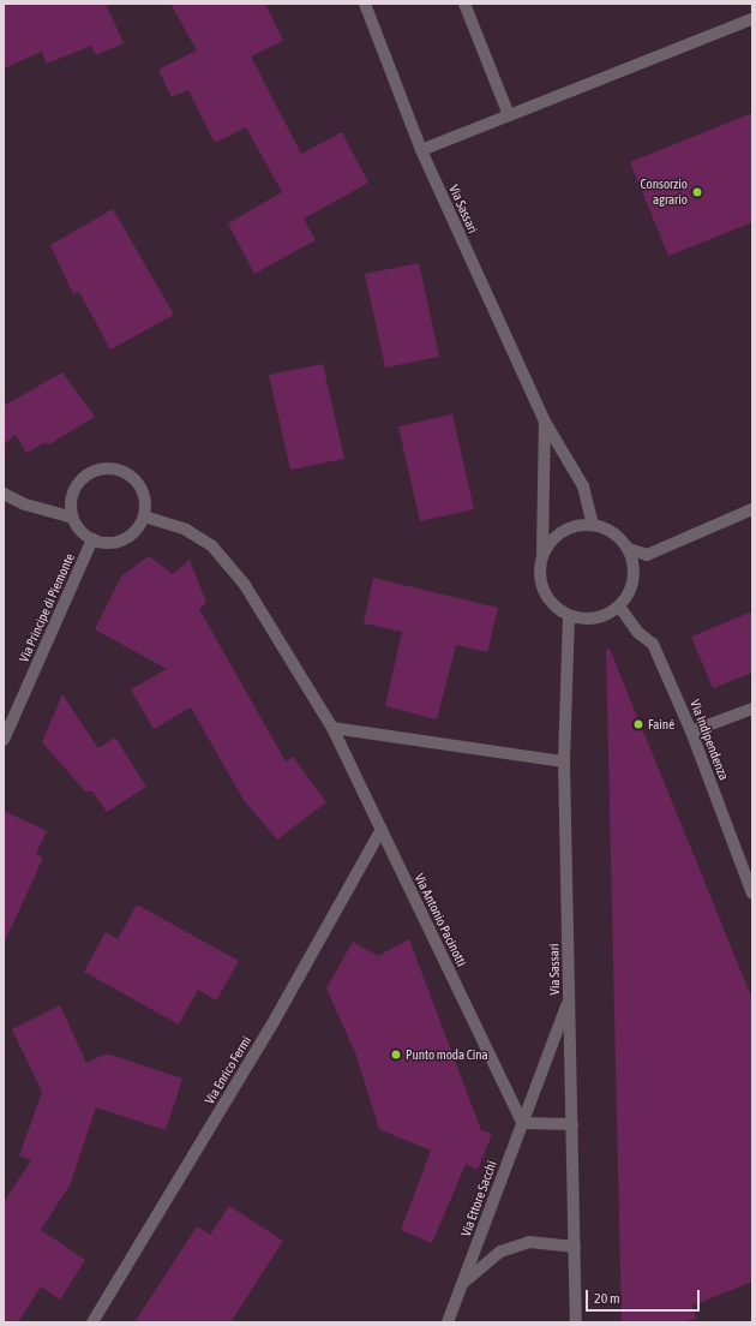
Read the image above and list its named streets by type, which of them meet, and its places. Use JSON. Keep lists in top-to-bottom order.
{
  "streets": {
    "street": [
      "Via Sassari",
      "Via Principe di Piemonte",
      "Via Indipendenza",
      "Via Antonio Pacinotti",
      "Via Enrico Fermi",
      "Via Ettore Sacchi"
    ]
  },
  "crossings": [
    ["Via Sassari", "Via Indipendenza"],
    ["Via Sassari", "Via Ettore Sacchi"],
    ["Via Principe di Piemonte", "Via Antonio Pacinotti"],
    ["Via Antonio Pacinotti", "Via Enrico Fermi"],
    ["Via Antonio Pacinotti", "Via Ettore Sacchi"]
  ],
  "places": ["Consorzio agrario", "Fainé", "Punto moda Cina"],
  "scale_bar": "20 m"
}
